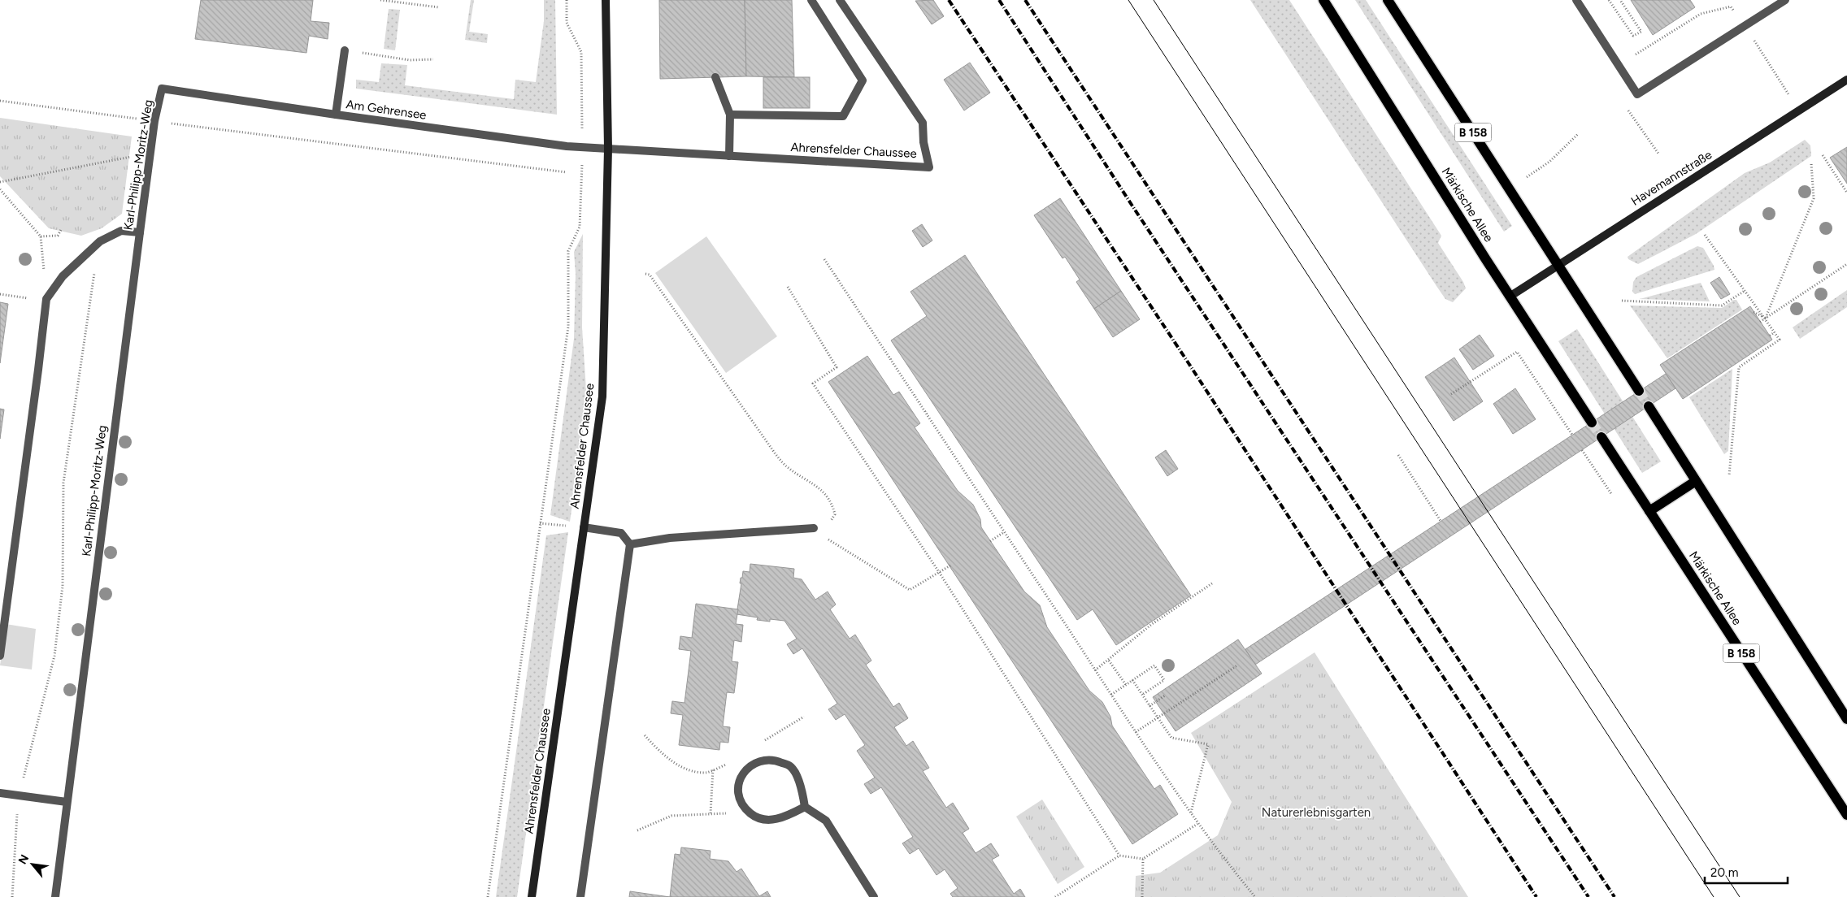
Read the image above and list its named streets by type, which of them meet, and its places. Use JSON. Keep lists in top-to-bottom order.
{
  "streets": {
    "main road": [
      "B 158",
      "Ahrensfelder Chaussee",
      "Havemannstraße",
      "Märkische Allee"
    ],
    "street": ["Am Gehrensee", "Karl-Philipp-Moritz-Weg"]
  },
  "crossings": [
    ["Am Gehrensee", "Ahrensfelder Chaussee"],
    ["Am Gehrensee", "Karl-Philipp-Moritz-Weg"],
    ["B 158", "Havemannstraße"],
    ["Havemannstraße", "Märkische Allee"]
  ],
  "parks": ["Naturerlebnisgarten"],
  "scale_bar": "20 m",
  "north": "top left"
}
